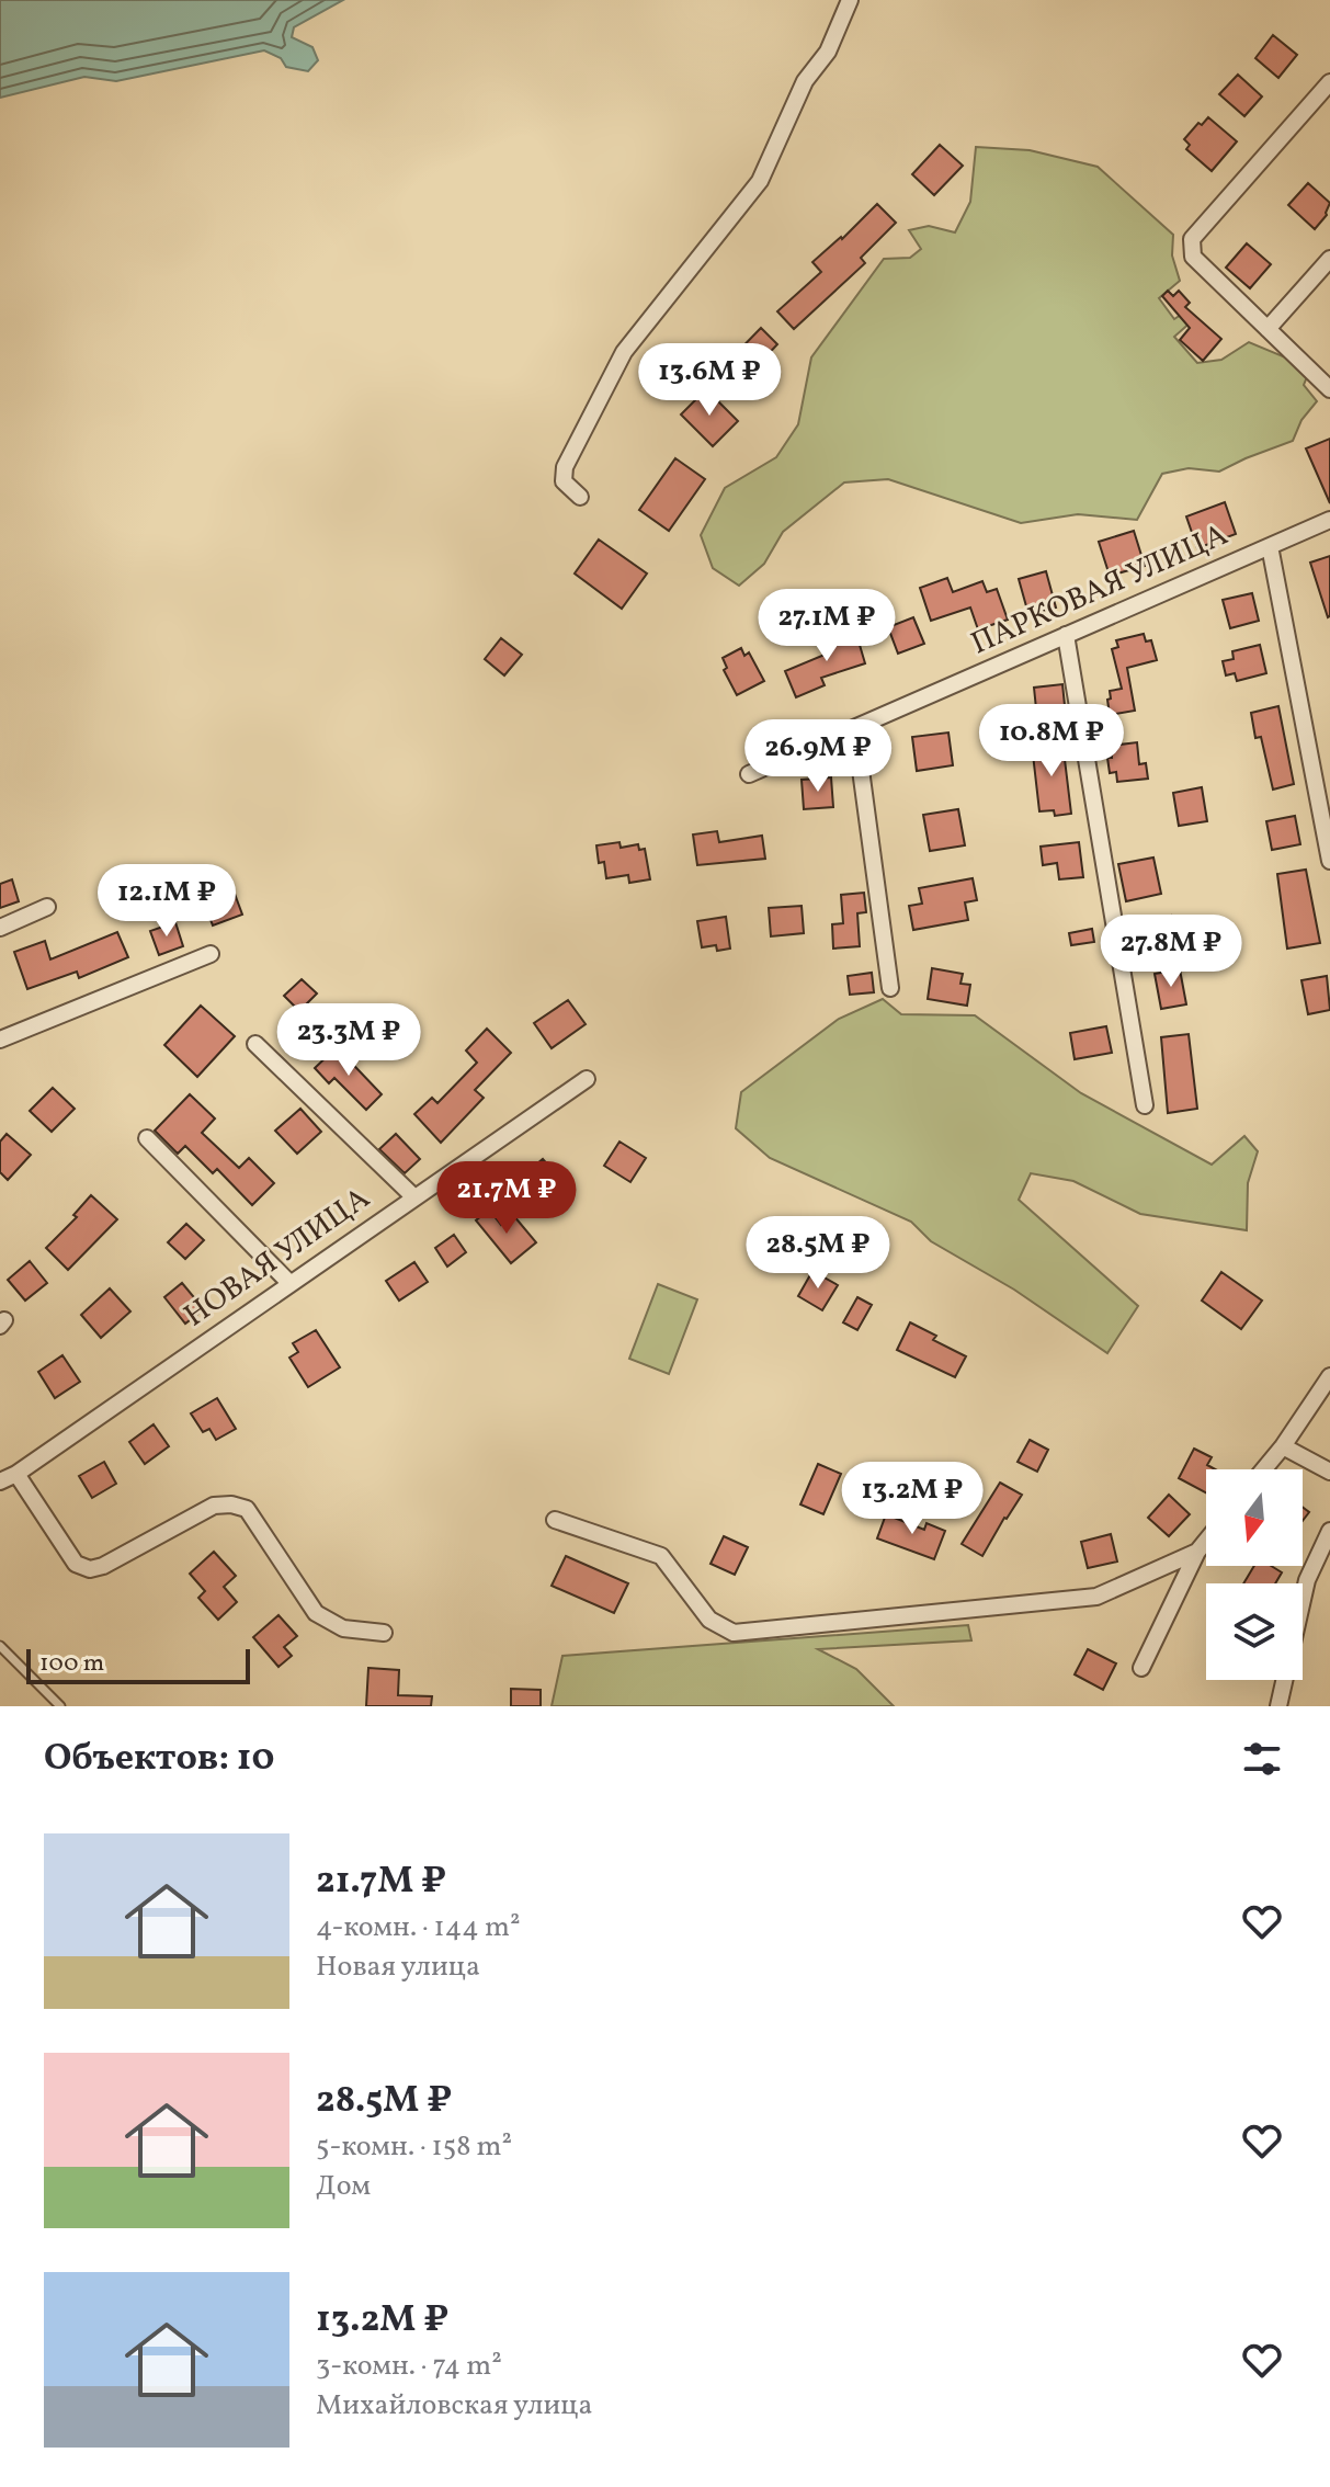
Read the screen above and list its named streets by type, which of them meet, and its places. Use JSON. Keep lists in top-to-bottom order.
{
  "streets": {
    "street": ["ПАРКОВАЯ УЛИЦА", "НОВАЯ УЛИЦА"]
  },
  "scale_bar": "100 m",
  "north": "bottom",
  "page": {
    "price": [
      "13.6M ₽",
      "27.1M ₽",
      "10.8M ₽",
      "26.9M ₽",
      "12.1M ₽",
      "27.8M ₽",
      "23.3M ₽",
      "21.7M ₽",
      "28.5M ₽",
      "13.2M ₽"
    ],
    "scale": "100 m",
    "heading": "Объектов: 10",
    "list": [
      {
        "name": "21.7M ₽",
        "note": "4-комн. · 144 m² · Новая улица"
      },
      {
        "name": "28.5M ₽",
        "note": "5-комн. · 158 m² · Дом"
      },
      {
        "name": "13.2M ₽",
        "note": "3-комн. · 74 m² · Михайловская улица"
      }
    ]
  }
}
